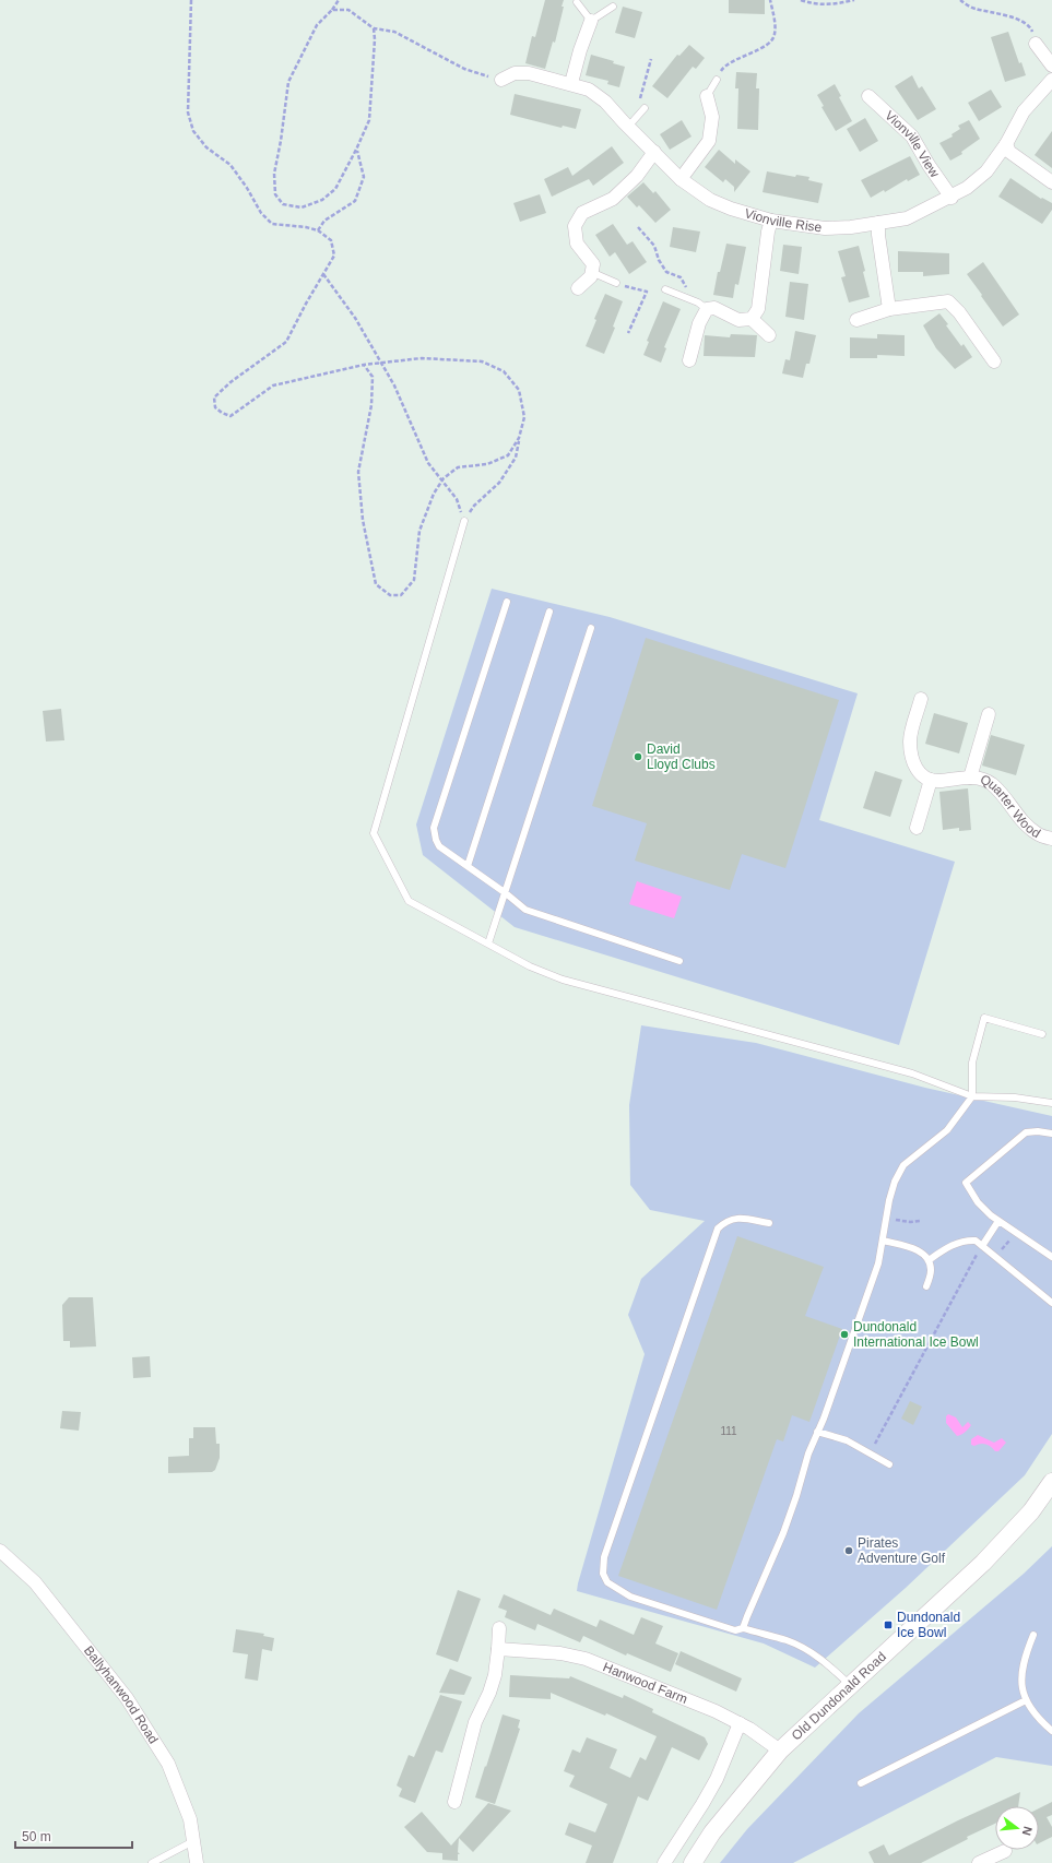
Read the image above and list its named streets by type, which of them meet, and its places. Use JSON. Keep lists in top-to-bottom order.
{
  "streets": {
    "street": [
      "Vionville View",
      "Vionville Rise",
      "Quarter Wood",
      "Hanwood Farm",
      "Ballyhanwood Road",
      "Old Dundonald Road"
    ]
  },
  "crossings": [
    ["Vionville View", "Vionville Rise"],
    ["Hanwood Farm", "Old Dundonald Road"]
  ],
  "places": {
    "other": ["David Lloyd Clubs", "Dundonald International Ice Bowl", "Pirates Adventure Golf"],
    "transit": ["Dundonald Ice Bowl"]
  },
  "house_numbers": ["111"],
  "scale_bar": "50 m",
  "north": "right"
}
